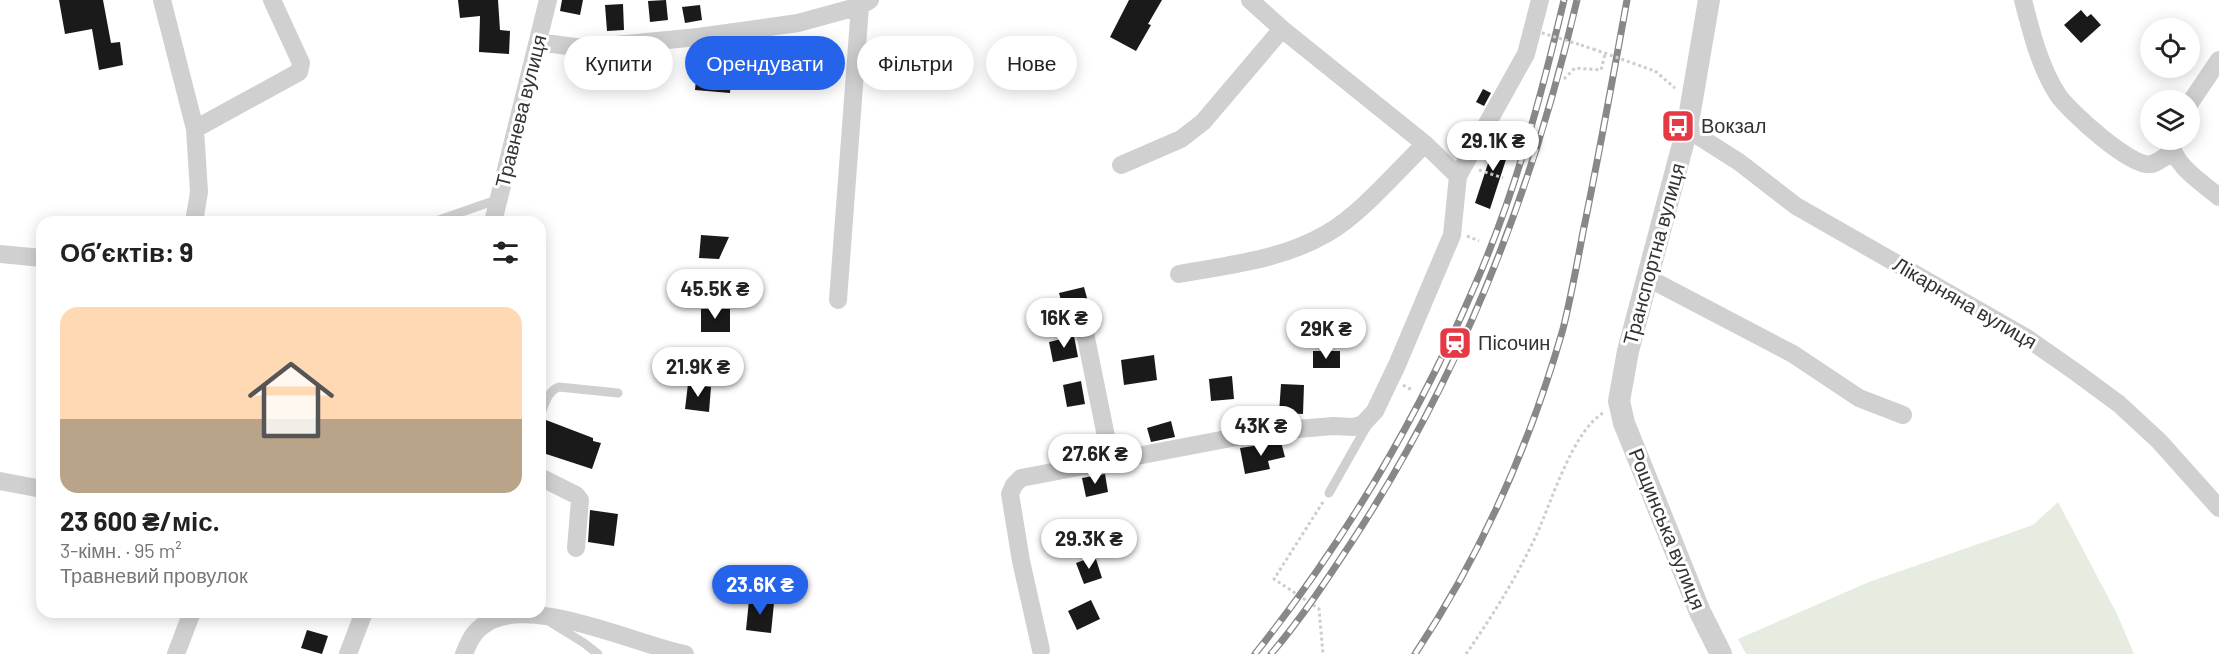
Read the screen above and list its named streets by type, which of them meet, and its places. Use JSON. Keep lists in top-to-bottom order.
{
  "streets": {
    "street": [
      "Травнева вулиця",
      "Транспортна вулиця",
      "Лікарняна вулиця",
      "Рощинська вулиця"
    ]
  },
  "crossings": [
    ["Транспортна вулиця", "Лікарняна вулиця"],
    ["Транспортна вулиця", "Рощинська вулиця"]
  ],
  "places": {
    "bus stop": ["Вокзал"],
    "station": ["Пісочин"]
  },
  "page": {
    "chip": [
      "Купити",
      "Орендувати",
      "Фільтри",
      "Нове"
    ],
    "price": [
      "29.1K ₴",
      "45.5K ₴",
      "16K ₴",
      "29K ₴",
      "21.9K ₴",
      "43K ₴",
      "27.6K ₴",
      "29.3K ₴",
      "23.6K ₴"
    ],
    "heading": "Об’єктів: 9",
    "list": [
      {
        "name": "23 600 ₴/міс.",
        "note": "3-кімн. · 95 m² · Травневий провулок"
      }
    ]
  }
}
